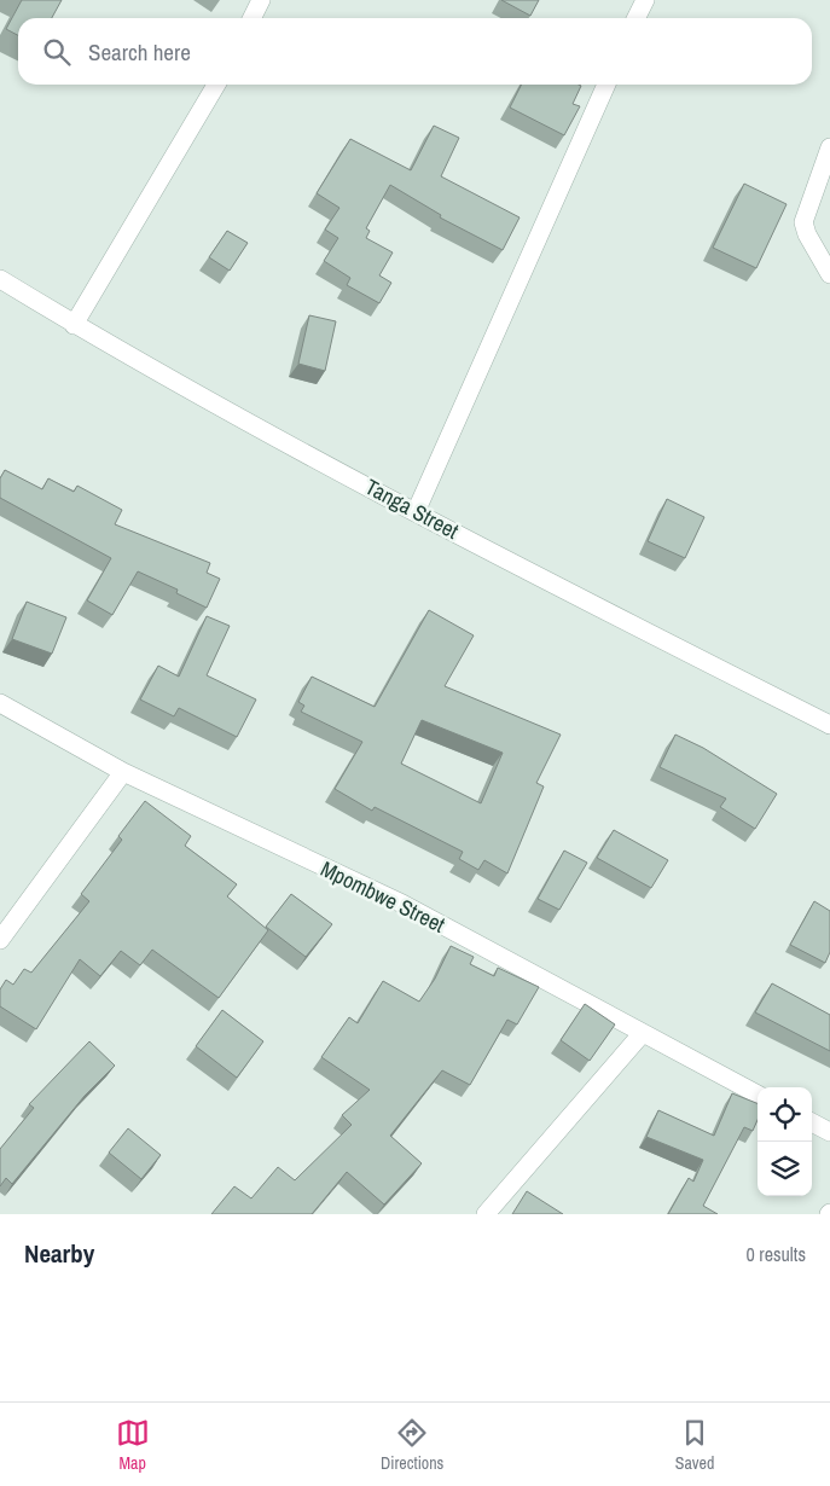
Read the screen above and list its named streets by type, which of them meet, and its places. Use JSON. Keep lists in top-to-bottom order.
{
  "streets": {
    "street": ["Tanga Street", "Mpombwe Street"]
  },
  "page": {
    "search": "Search here",
    "heading": ["Nearby", "0 results"],
    "nav": ["Map", "Directions", "Saved"]
  }
}
